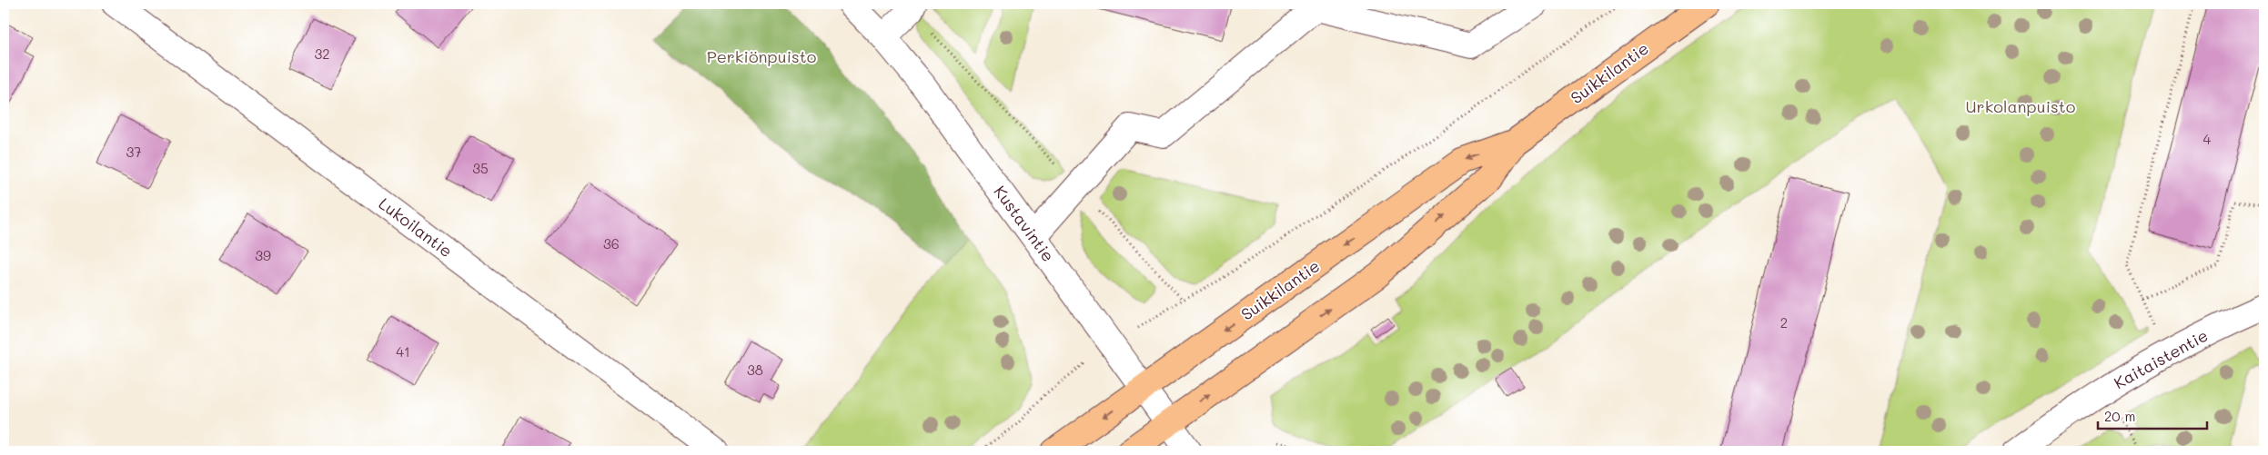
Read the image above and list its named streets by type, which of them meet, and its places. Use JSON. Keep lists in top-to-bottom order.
{
  "streets": {
    "main road": ["Suikkilantie"],
    "street": ["Kustavintie", "Lukoilantie", "Kaitaistentie"]
  },
  "crossings": [
    ["Suikkilantie", "Kustavintie"]
  ],
  "parks": ["Perkiönpuisto", "Urkolanpuisto"],
  "house_numbers": [
    "32",
    "4",
    "37",
    "35",
    "36",
    "39",
    "2",
    "41",
    "38"
  ],
  "scale_bar": "20 m"
}
